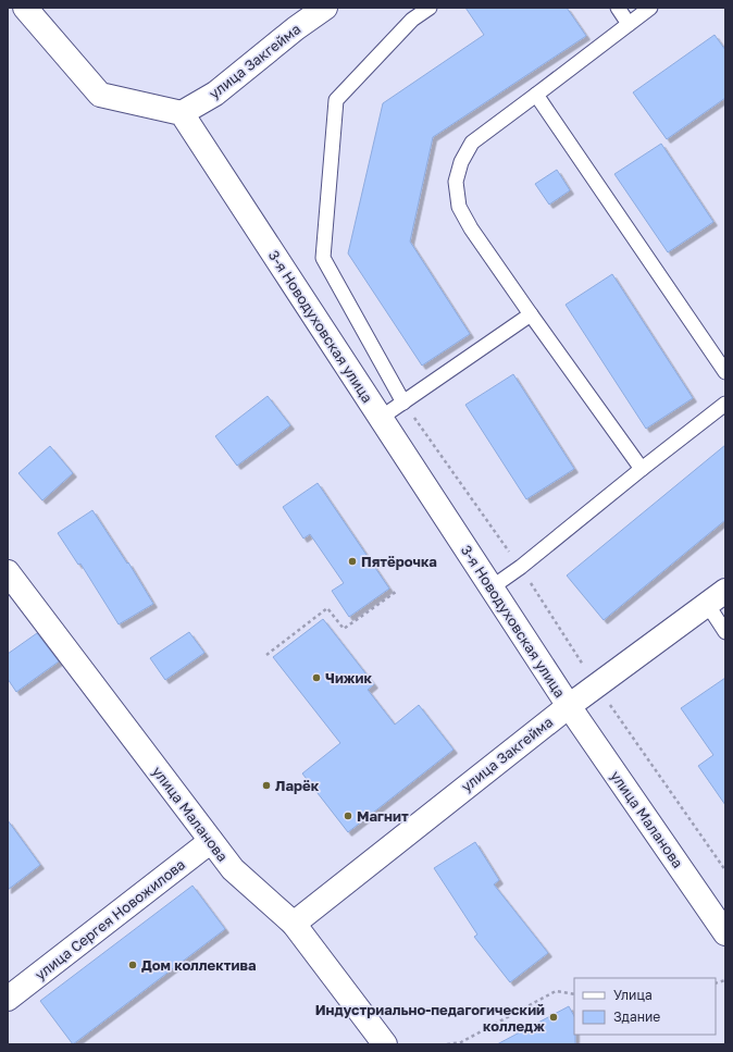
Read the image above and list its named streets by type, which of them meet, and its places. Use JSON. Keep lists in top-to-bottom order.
{
  "streets": {
    "street": [
      "улица Закгейма",
      "3-я Новодуховская улица",
      "улица Маланова",
      "улица Сергея Новожилова"
    ]
  },
  "crossings": [
    ["улица Закгейма", "3-я Новодуховская улица"],
    ["улица Закгейма", "улица Маланова"],
    ["3-я Новодуховская улица", "улица Маланова"],
    ["улица Маланова", "улица Сергея Новожилова"]
  ],
  "places": [
    "Пятёрочка",
    "Чижик",
    "Ларёк",
    "Магнит",
    "Дом коллектива",
    "Индустриально-педагогический колледж"
  ],
  "legend": ["Улица", "Здание"]
}
